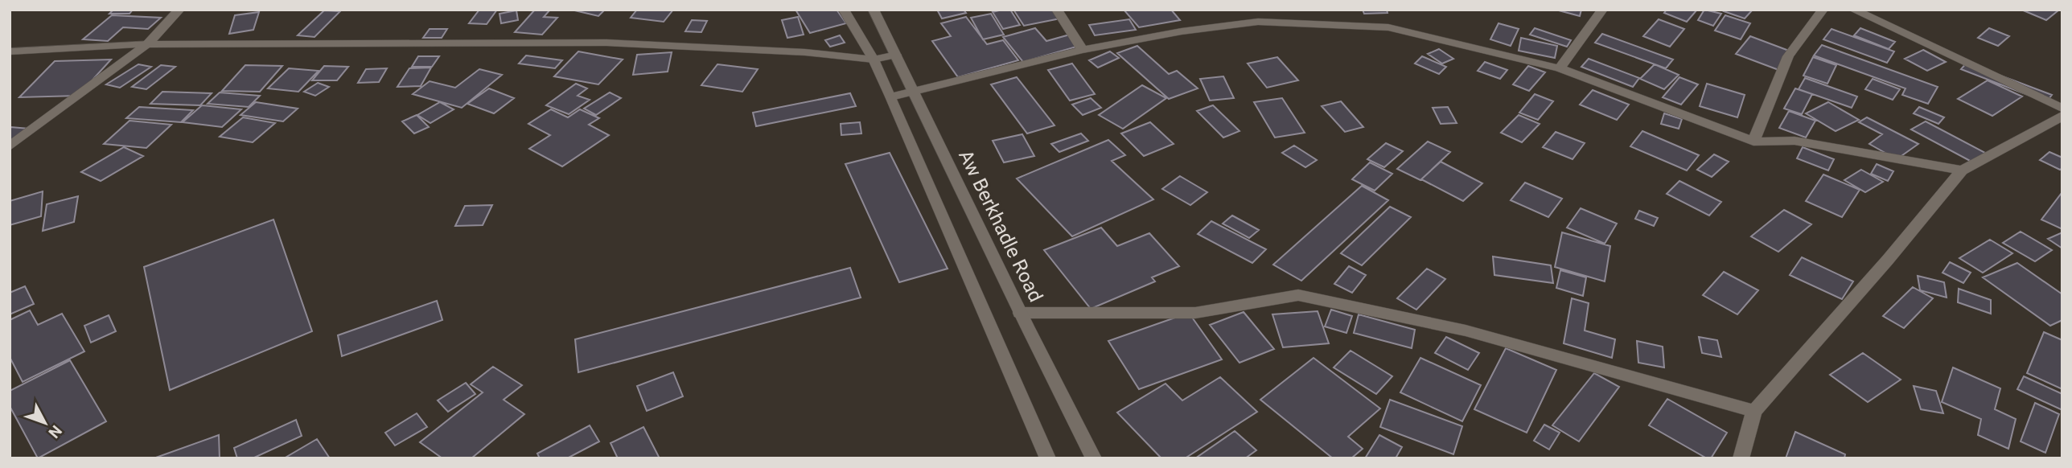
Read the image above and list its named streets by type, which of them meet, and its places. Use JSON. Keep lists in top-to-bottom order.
{
  "streets": {
    "street": ["Aw Berkhadle Road"]
  },
  "north": "bottom right"
}
